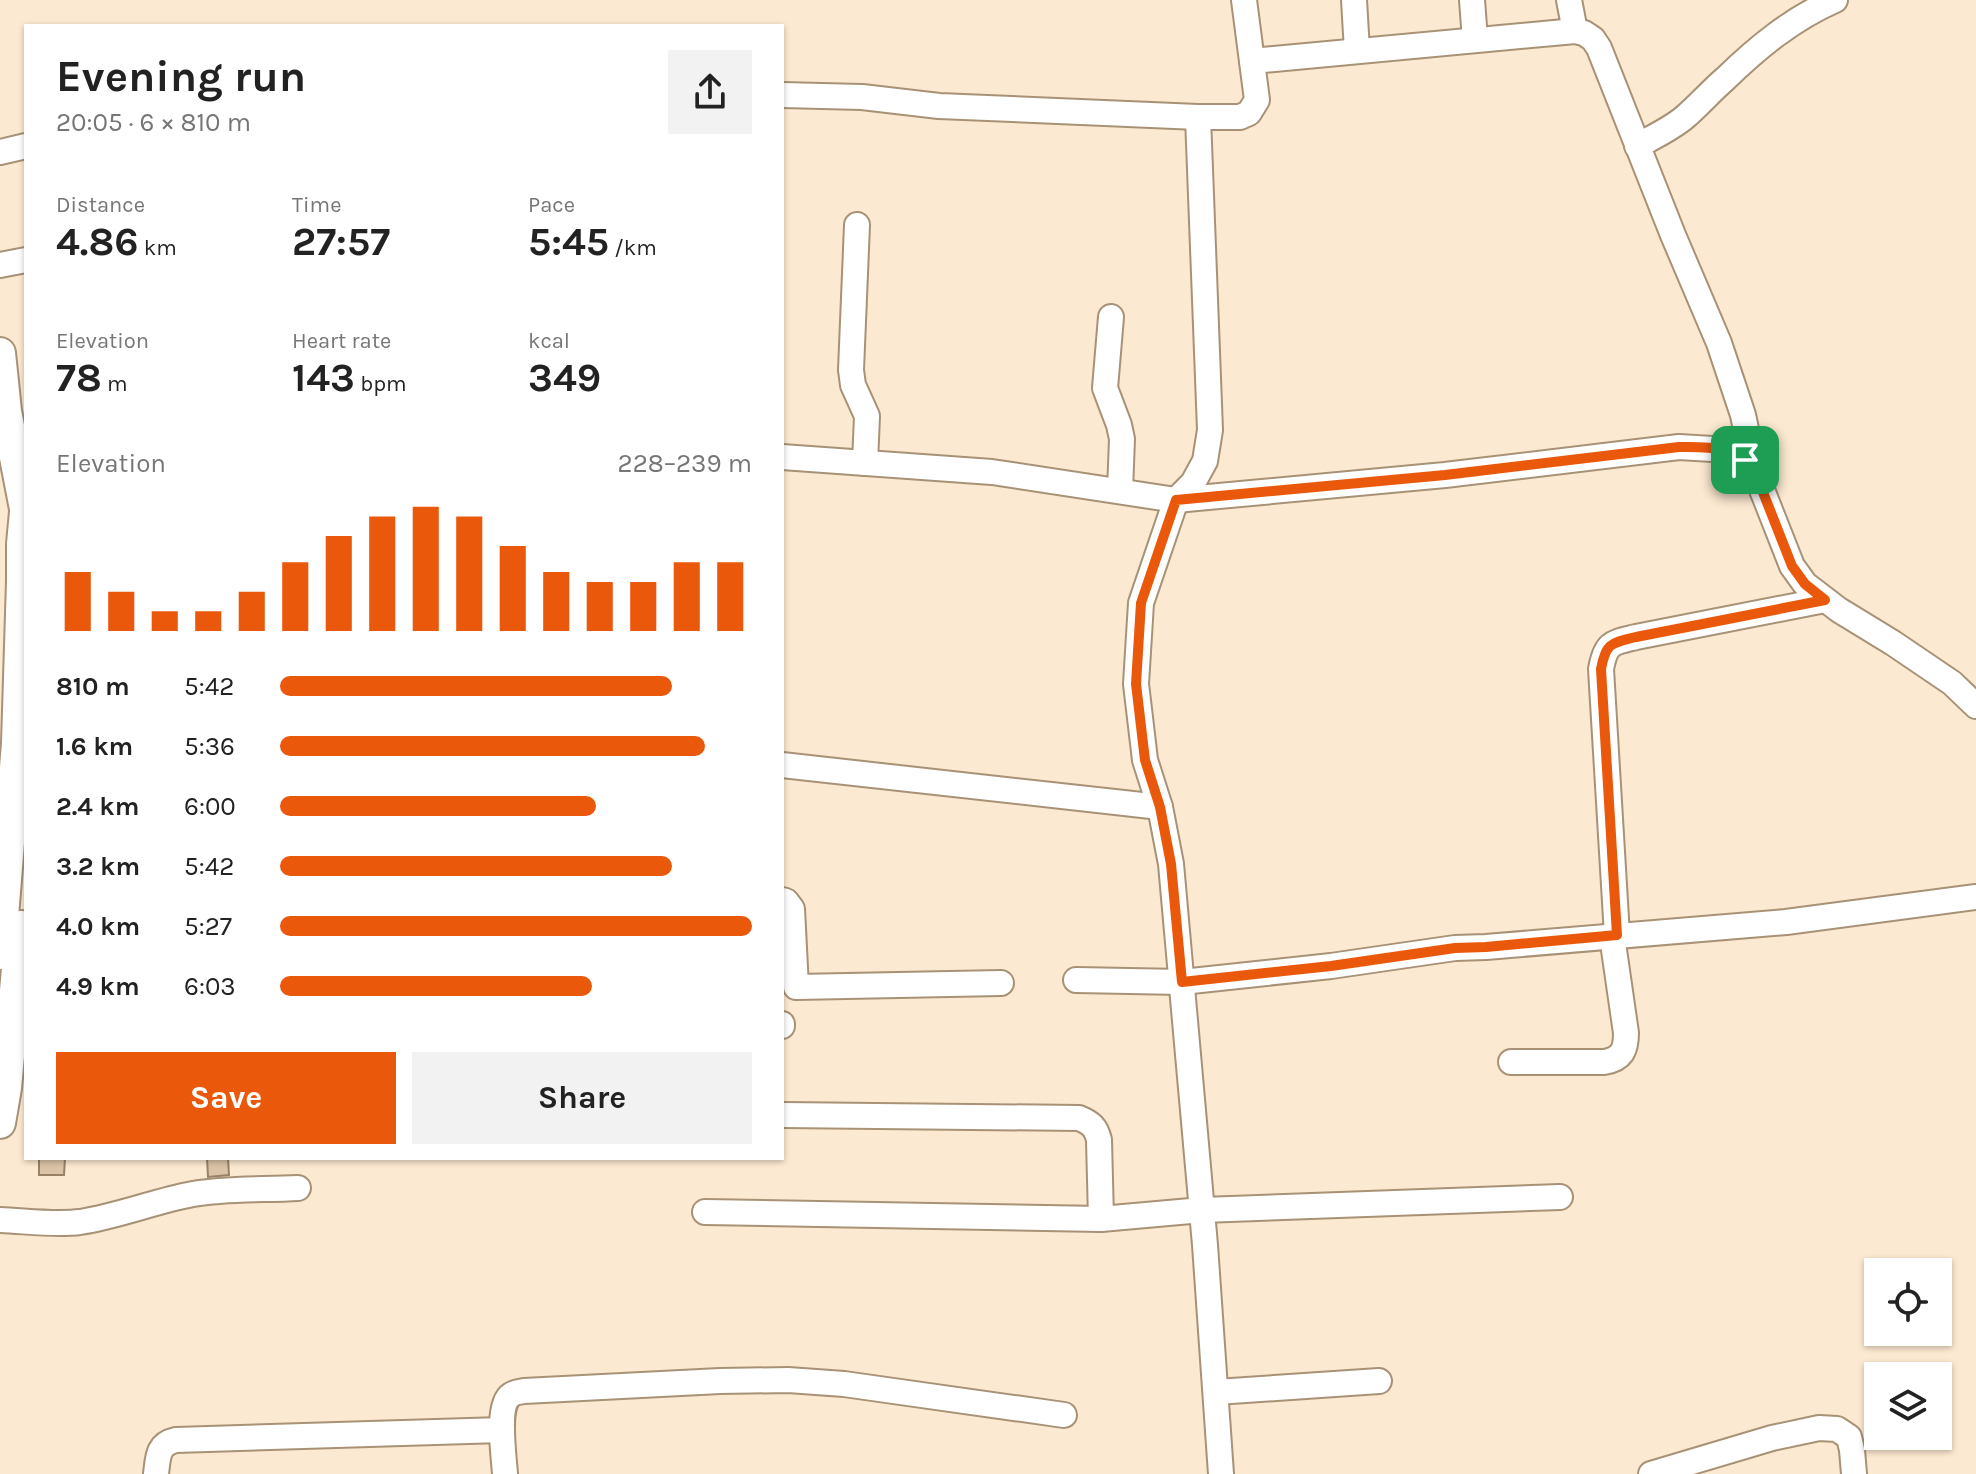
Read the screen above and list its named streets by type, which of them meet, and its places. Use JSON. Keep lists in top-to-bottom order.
{
  "page": {
    "heading": ["Evening run", "20:05 · 6 × 810 m"],
    "stats": [
      ["Distance", "4.86 km"],
      ["Time", "27:57"],
      ["Pace", "5:45 /km"],
      ["Elevation", "78 m"],
      ["Heart rate", "143 bpm"],
      ["kcal", "349"]
    ],
    "chart": ["Elevation", "228–239 m"],
    "list": [
      {
        "name": "810 m",
        "note": "5:42"
      },
      {
        "name": "1.6 km",
        "note": "5:36"
      },
      {
        "name": "2.4 km",
        "note": "6:00"
      },
      {
        "name": "3.2 km",
        "note": "5:42"
      },
      {
        "name": "4.0 km",
        "note": "5:27"
      },
      {
        "name": "4.9 km",
        "note": "6:03"
      }
    ],
    "buttons": ["Save", "Share"]
  }
}
